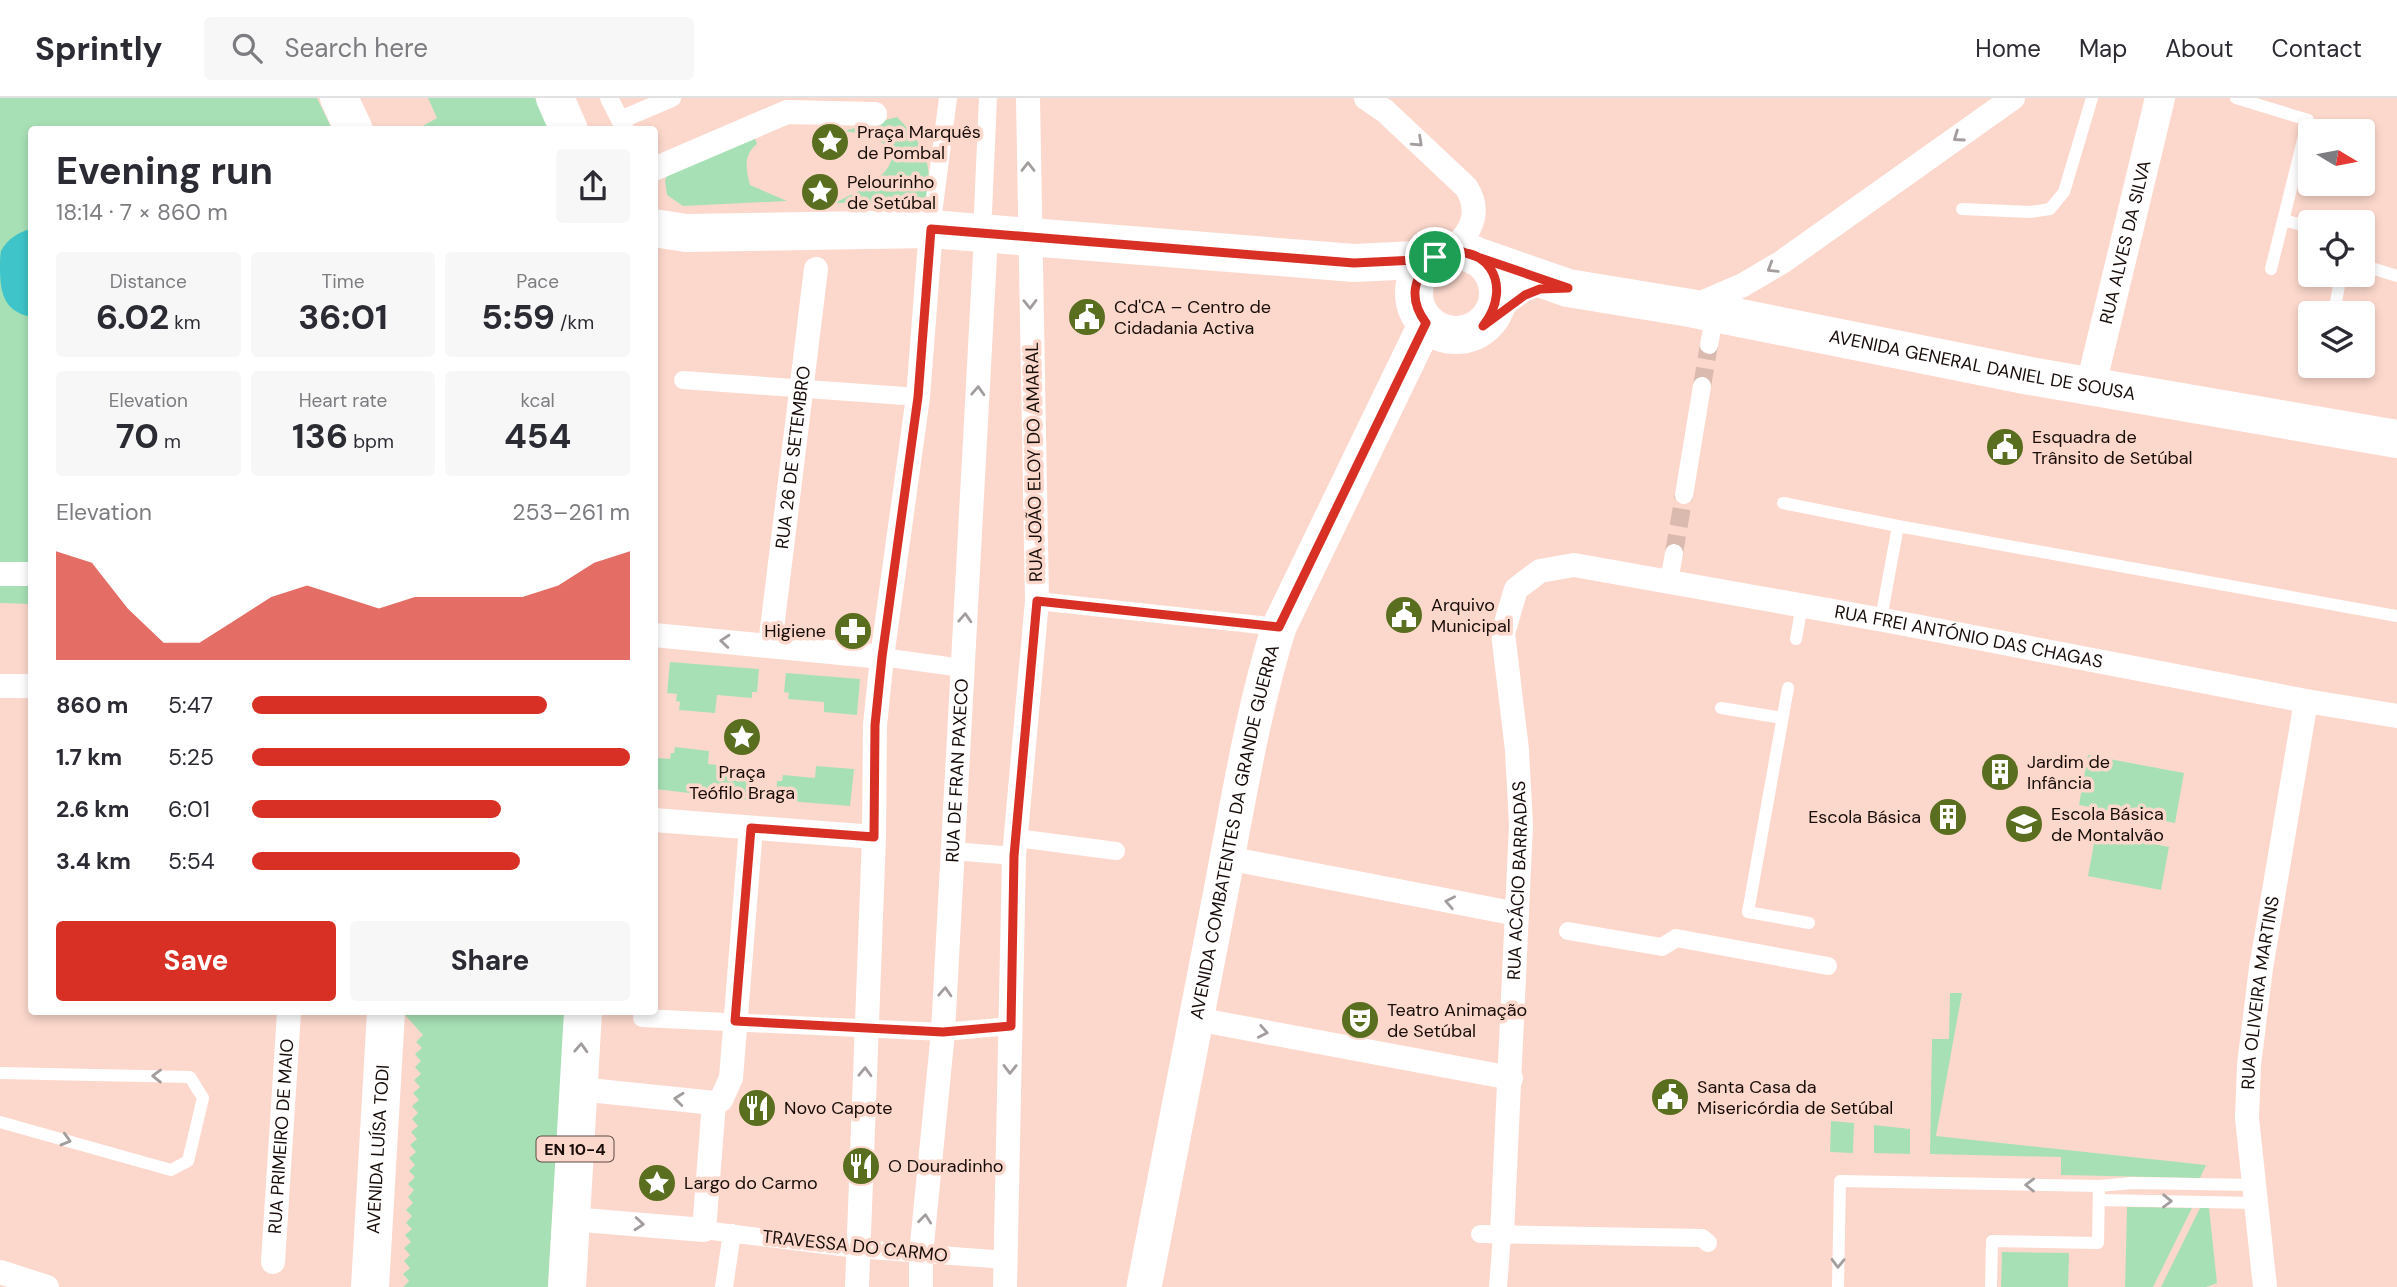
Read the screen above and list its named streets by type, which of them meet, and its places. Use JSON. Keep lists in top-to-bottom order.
{
  "streets": {
    "main road": [
      "AVENIDA GENERAL DANIEL DE SOUSA",
      "AVENIDA COMBATENTES DA GRANDE GUERRA",
      "AVENIDA LUÍSA TODI",
      "EN 10-4"
    ],
    "street": [
      "RUA ALVES DA SILVA",
      "RUA 26 DE SETEMBRO",
      "RUA JOÃO ELOY DO AMARAL",
      "RUA FREI ANTÓNIO DAS CHAGAS",
      "RUA DE FRAN PAXECO",
      "RUA ACÁCIO BARRADAS",
      "RUA OLIVEIRA MARTINS",
      "RUA PRIMEIRO DE MAIO",
      "TRAVESSA DO CARMO"
    ]
  },
  "crossings": [
    ["RUA ALVES DA SILVA", "AVENIDA GENERAL DANIEL DE SOUSA"],
    ["RUA JOÃO ELOY DO AMARAL", "TRAVESSA DO CARMO"],
    ["RUA FREI ANTÓNIO DAS CHAGAS", "RUA ACÁCIO BARRADAS"],
    ["RUA FREI ANTÓNIO DAS CHAGAS", "RUA OLIVEIRA MARTINS"],
    ["RUA DE FRAN PAXECO", "TRAVESSA DO CARMO"]
  ],
  "places": {
    "place": [
      "Praça Marquês de Pombal",
      "Pelourinho de Setúbal",
      "Praça Teófilo Braga",
      "Largo do Carmo"
    ],
    "public building": [
      "Cd'CA – Centro de Cidadania Activa",
      "Esquadra de Trânsito de Setúbal",
      "Arquivo Municipal",
      "Santa Casa da Misericórdia de Setúbal"
    ],
    "pharmacy": ["Higiene"],
    "building": ["Jardim de Infância", "Escola Básica"],
    "school or university": ["Escola Básica de Montalvão"],
    "theatre": ["Teatro Animação de Setúbal"],
    "restaurant": ["Novo Capote", "O Douradinho"]
  },
  "north": "right",
  "page": {
    "header": "Sprintly",
    "search": "Search here",
    "nav": [
      "Home",
      "Map",
      "About",
      "Contact"
    ],
    "heading": ["Evening run", "18:14 · 7 × 860 m"],
    "stats": [
      ["Distance", "6.02 km"],
      ["Time", "36:01"],
      ["Pace", "5:59 /km"],
      ["Elevation", "70 m"],
      ["Heart rate", "136 bpm"],
      ["kcal", "454"]
    ],
    "chart": ["Elevation", "253–261 m"],
    "list": [
      {
        "name": "860 m",
        "note": "5:47"
      },
      {
        "name": "1.7 km",
        "note": "5:25"
      },
      {
        "name": "2.6 km",
        "note": "6:01"
      },
      {
        "name": "3.4 km",
        "note": "5:54"
      }
    ],
    "buttons": ["Save", "Share"]
  }
}
